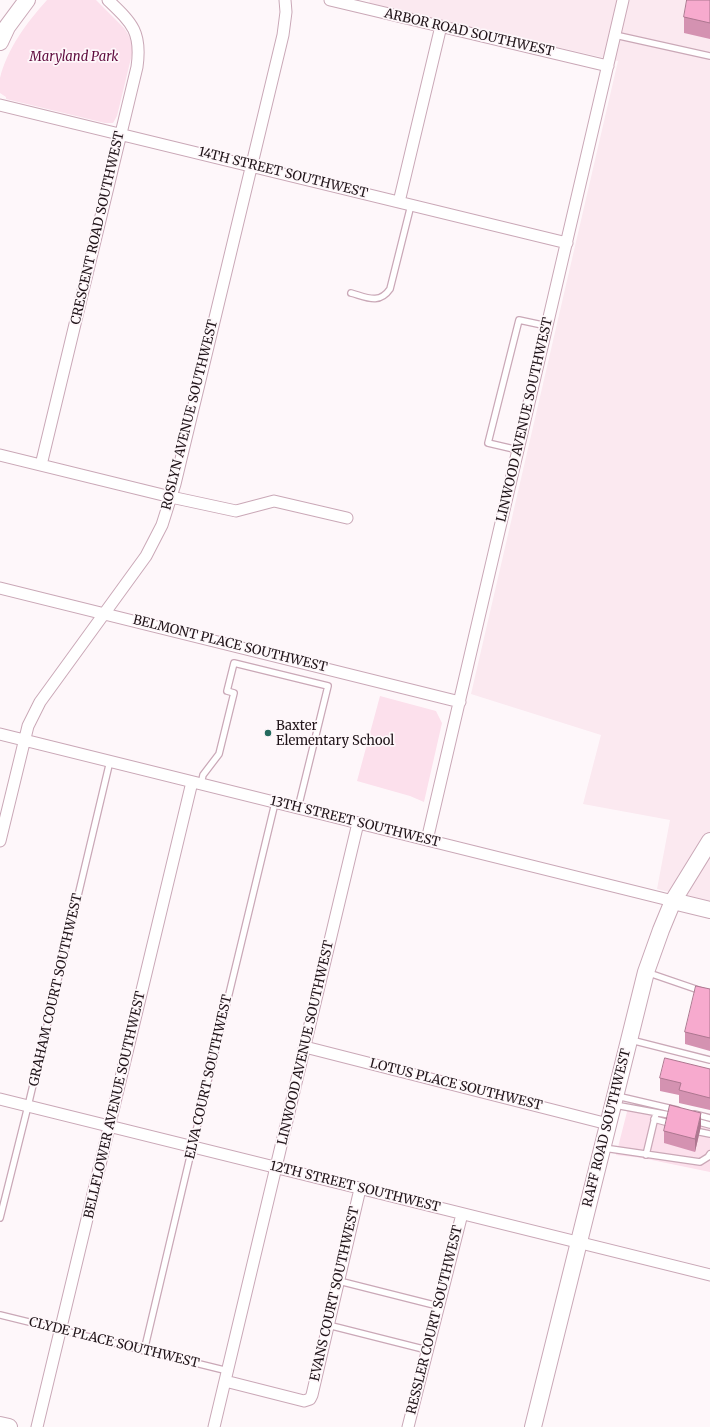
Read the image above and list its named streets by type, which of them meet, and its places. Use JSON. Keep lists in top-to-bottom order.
{
  "streets": {
    "main road": ["13TH STREET SOUTHWEST", "RAFF ROAD SOUTHWEST"],
    "street": [
      "ARBOR ROAD SOUTHWEST",
      "14TH STREET SOUTHWEST",
      "CRESCENT ROAD SOUTHWEST",
      "ROSLYN AVENUE SOUTHWEST",
      "LINWOOD AVENUE SOUTHWEST",
      "BELMONT PLACE SOUTHWEST",
      "LOTUS PLACE SOUTHWEST",
      "BELLFLOWER AVENUE SOUTHWEST",
      "12TH STREET SOUTHWEST",
      "EVANS COURT SOUTHWEST",
      "RESSLER COURT SOUTHWEST",
      "CLYDE PLACE SOUTHWEST"
    ],
    "lane": ["GRAHAM COURT SOUTHWEST", "ELVA COURT SOUTHWEST"]
  },
  "crossings": [
    ["ARBOR ROAD SOUTHWEST", "LINWOOD AVENUE SOUTHWEST"],
    ["14TH STREET SOUTHWEST", "CRESCENT ROAD SOUTHWEST"],
    ["14TH STREET SOUTHWEST", "ROSLYN AVENUE SOUTHWEST"],
    ["14TH STREET SOUTHWEST", "LINWOOD AVENUE SOUTHWEST"],
    ["ROSLYN AVENUE SOUTHWEST", "BELMONT PLACE SOUTHWEST"],
    ["ROSLYN AVENUE SOUTHWEST", "13TH STREET SOUTHWEST"],
    ["LINWOOD AVENUE SOUTHWEST", "BELMONT PLACE SOUTHWEST"],
    ["LINWOOD AVENUE SOUTHWEST", "13TH STREET SOUTHWEST"],
    ["LINWOOD AVENUE SOUTHWEST", "LOTUS PLACE SOUTHWEST"],
    ["LINWOOD AVENUE SOUTHWEST", "12TH STREET SOUTHWEST"],
    ["LINWOOD AVENUE SOUTHWEST", "CLYDE PLACE SOUTHWEST"],
    ["13TH STREET SOUTHWEST", "GRAHAM COURT SOUTHWEST"],
    ["13TH STREET SOUTHWEST", "ELVA COURT SOUTHWEST"],
    ["13TH STREET SOUTHWEST", "BELLFLOWER AVENUE SOUTHWEST"],
    ["13TH STREET SOUTHWEST", "RAFF ROAD SOUTHWEST"],
    ["GRAHAM COURT SOUTHWEST", "12TH STREET SOUTHWEST"],
    ["ELVA COURT SOUTHWEST", "12TH STREET SOUTHWEST"],
    ["ELVA COURT SOUTHWEST", "CLYDE PLACE SOUTHWEST"],
    ["LOTUS PLACE SOUTHWEST", "RAFF ROAD SOUTHWEST"],
    ["BELLFLOWER AVENUE SOUTHWEST", "12TH STREET SOUTHWEST"],
    ["BELLFLOWER AVENUE SOUTHWEST", "CLYDE PLACE SOUTHWEST"],
    ["RAFF ROAD SOUTHWEST", "12TH STREET SOUTHWEST"],
    ["12TH STREET SOUTHWEST", "EVANS COURT SOUTHWEST"],
    ["12TH STREET SOUTHWEST", "RESSLER COURT SOUTHWEST"],
    ["EVANS COURT SOUTHWEST", "CLYDE PLACE SOUTHWEST"]
  ],
  "parks": ["Maryland Park"],
  "places": ["Baxter Elementary School"]
}
